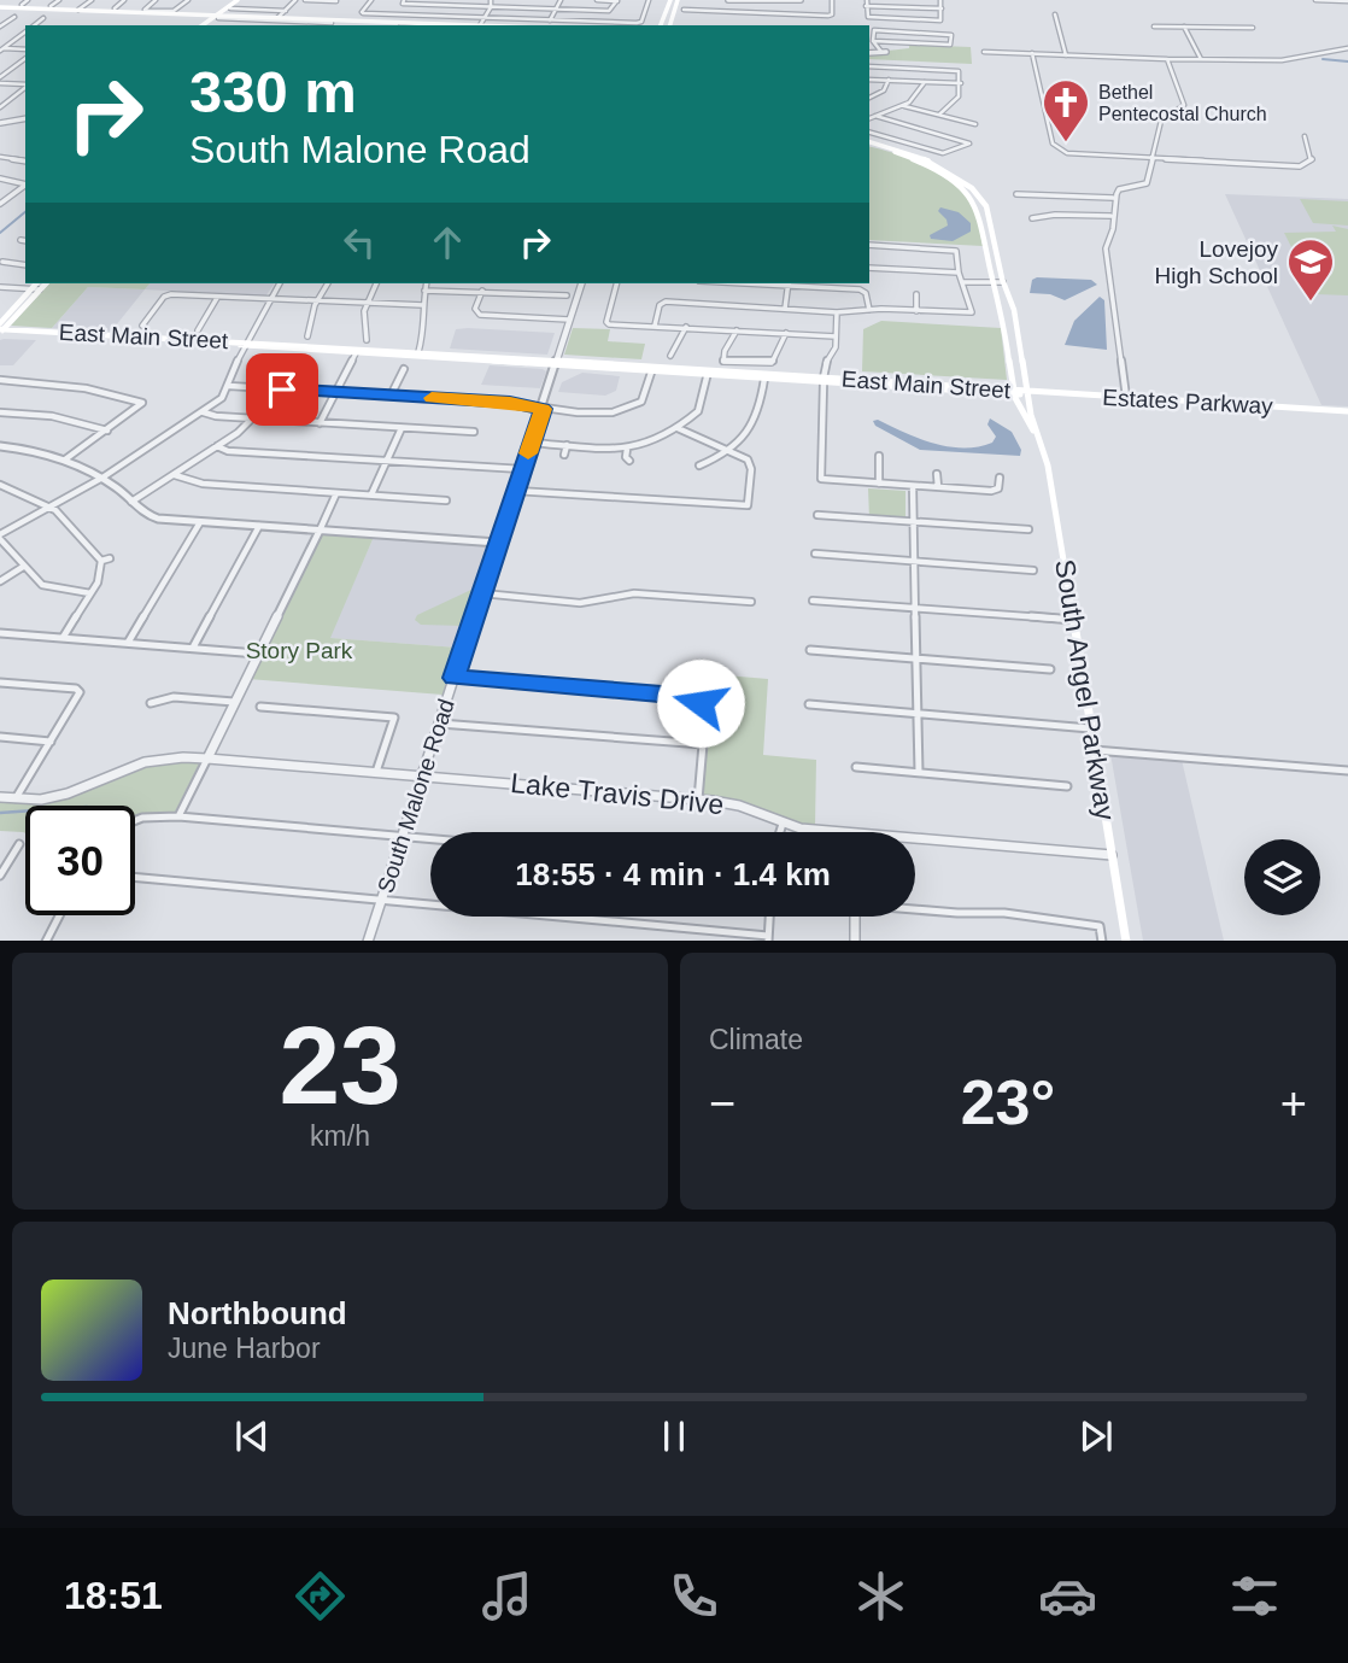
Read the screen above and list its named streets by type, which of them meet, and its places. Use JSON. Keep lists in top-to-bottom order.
{
  "streets": {
    "main road": ["East Main Street", "Estates Parkway", "South Angel Parkway"],
    "street": ["Lake Travis Drive", "South Malone Road"]
  },
  "crossings": [
    ["East Main Street", "Estates Parkway"],
    ["East Main Street", "South Angel Parkway"],
    ["East Main Street", "South Malone Road"],
    ["Estates Parkway", "South Angel Parkway"],
    ["South Angel Parkway", "Lake Travis Drive"],
    ["Lake Travis Drive", "South Malone Road"]
  ],
  "parks": ["Story Park"],
  "places": {
    "church": ["Bethel Pentecostal Church"],
    "school or university": ["Lovejoy High School"]
  },
  "page": {
    "turn": ["330 m", "South Malone Road"],
    "limit": "30",
    "trip": "18:55 · 4 min · 1.4 km",
    "tile": [
      ["23", "km/h"],
      "Climate"
    ],
    "heat": ["−", "23°", "+"],
    "song": ["Northbound", "June Harbor"],
    "tabs": "18:51"
  }
}
